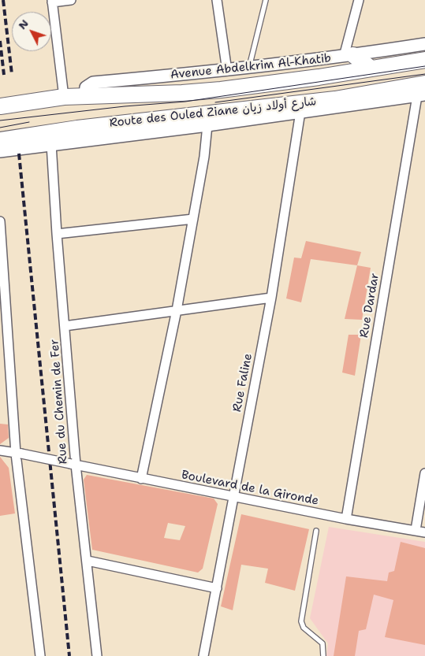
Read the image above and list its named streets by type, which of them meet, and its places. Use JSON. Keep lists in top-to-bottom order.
{
  "streets": {
    "highway": ["Route des Ouled Ziane شارع أولاد زيان"],
    "street": [
      "Avenue Abdelkrim Al-Khatib",
      "Rue Dardar",
      "Rue Faline",
      "Rue du Chemin de Fer",
      "Boulevard de la Gironde"
    ]
  },
  "crossings": [
    ["Avenue Abdelkrim Al-Khatib", "Route des Ouled Ziane شارع أولاد زيان"],
    ["Route des Ouled Ziane شارع أولاد زيان", "Rue Dardar"],
    ["Rue Dardar", "Boulevard de la Gironde"],
    ["Rue Faline", "Boulevard de la Gironde"],
    ["Rue du Chemin de Fer", "Boulevard de la Gironde"]
  ],
  "north": "top left"
}
